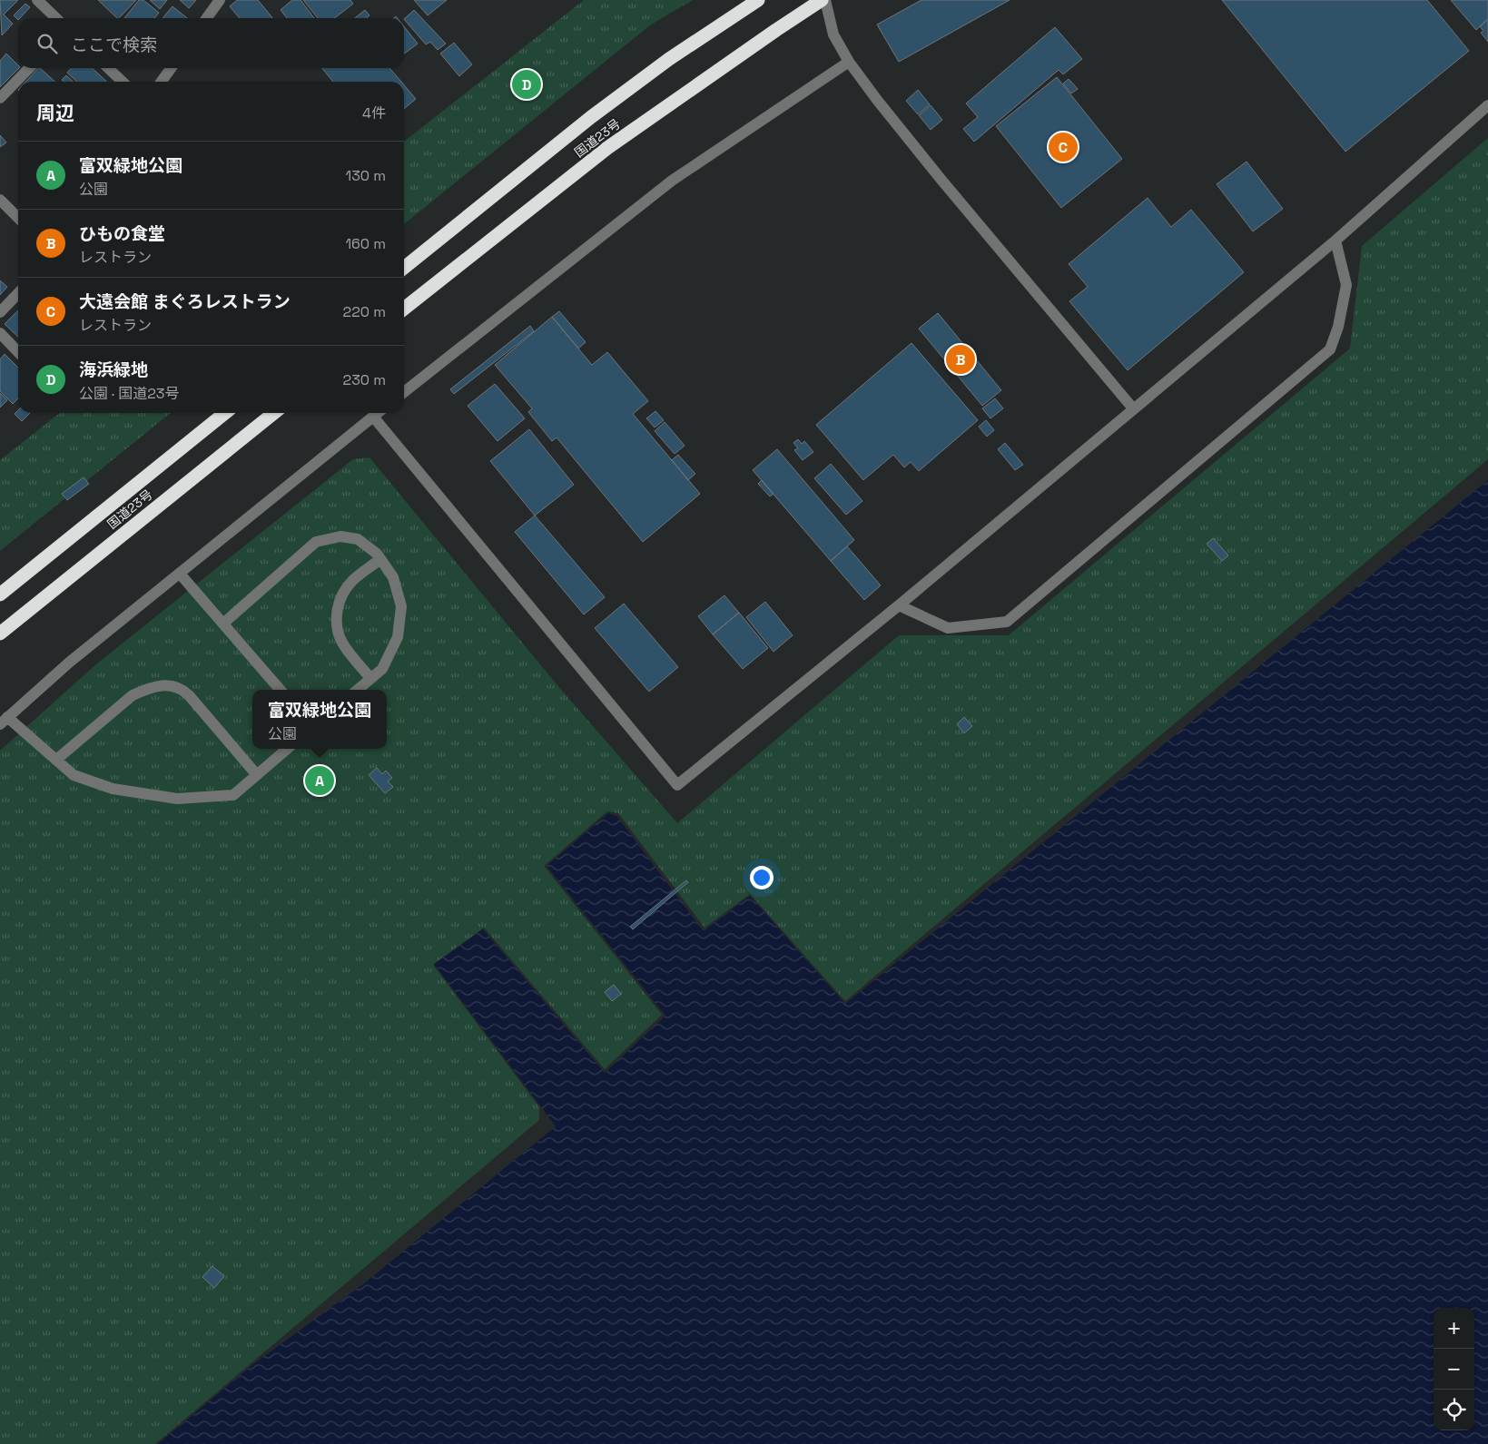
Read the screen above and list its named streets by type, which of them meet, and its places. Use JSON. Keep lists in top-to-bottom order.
{
  "streets": {
    "highway": ["国道23号"]
  },
  "page": {
    "search": "ここで検索",
    "pins": [
      "D",
      "C",
      "B",
      "A"
    ],
    "heading": ["周辺", "4件"],
    "list": [
      {
        "mark": "A",
        "name": "富双緑地公園",
        "note": "公園",
        "value": "130 m"
      },
      {
        "mark": "B",
        "name": "ひもの食堂",
        "note": "レストラン",
        "value": "160 m"
      },
      {
        "mark": "C",
        "name": "大遠会館 まぐろレストラン",
        "note": "レストラン",
        "value": "220 m"
      },
      {
        "mark": "D",
        "name": "海浜緑地",
        "note": "公園 · 国道23号",
        "value": "230 m"
      }
    ],
    "popup": ["富双緑地公園", "公園"],
    "map_buttons": ["+", "−"]
  }
}
